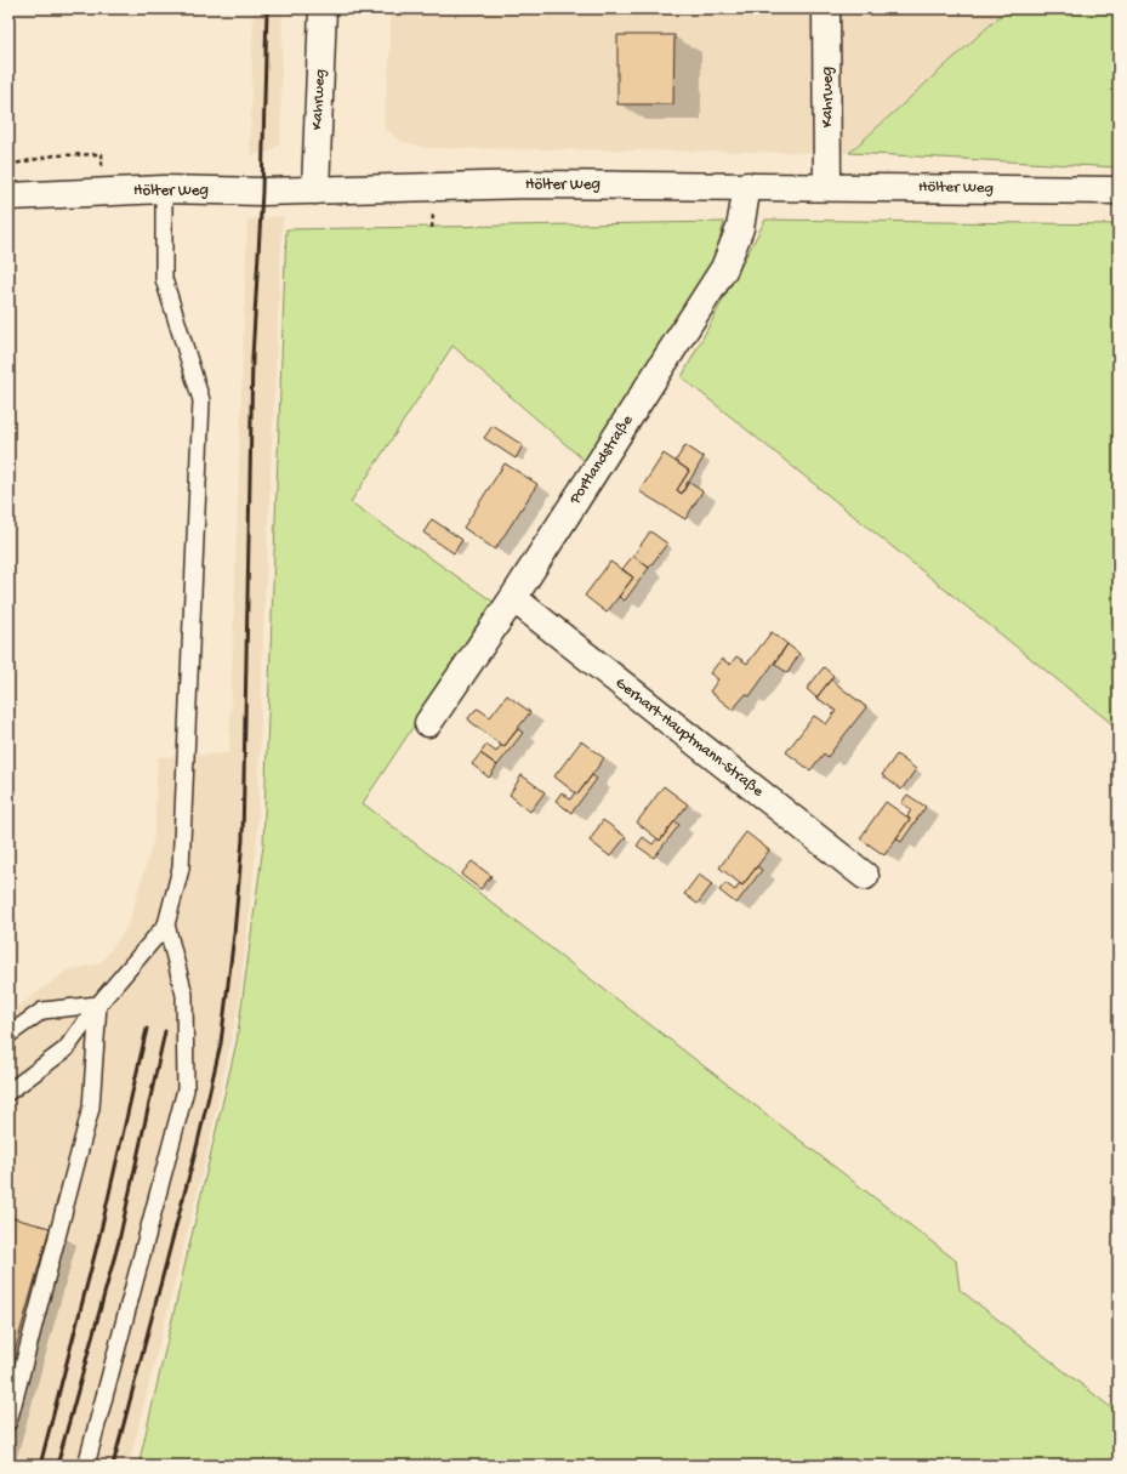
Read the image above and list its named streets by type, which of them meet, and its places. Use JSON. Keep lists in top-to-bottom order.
{
  "streets": {
    "street": [
      "Kahrweg",
      "Hölter Weg",
      "Portlandstraße",
      "Gerhart-Hauptmann-Straße"
    ]
  },
  "crossings": [
    ["Kahrweg", "Hölter Weg"],
    ["Hölter Weg", "Portlandstraße"],
    ["Portlandstraße", "Gerhart-Hauptmann-Straße"]
  ]
}
